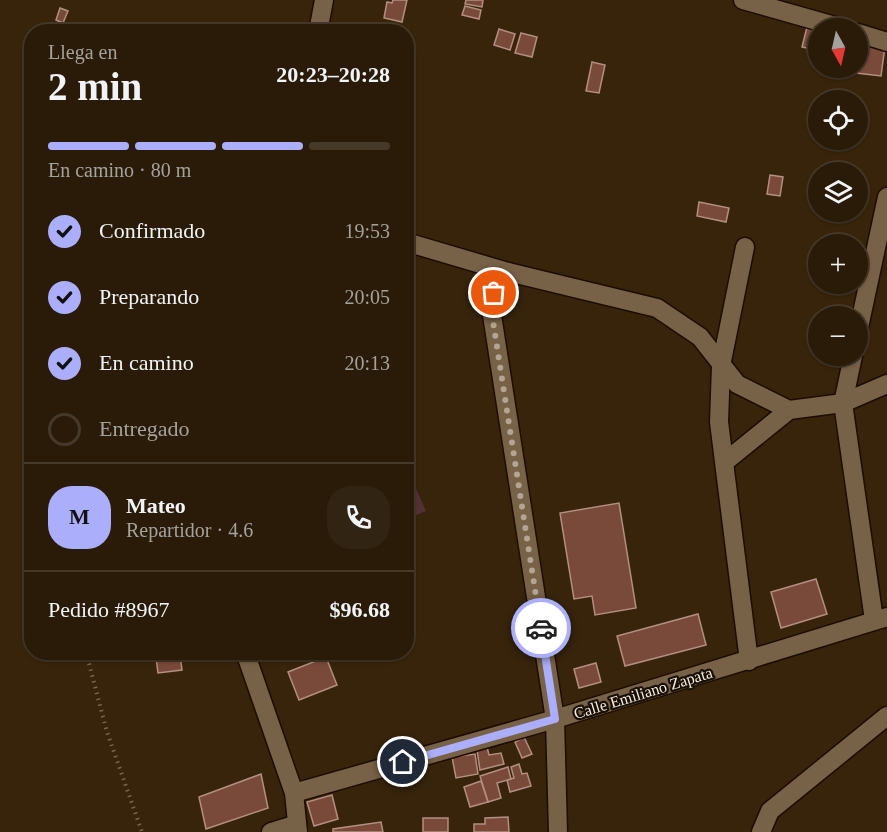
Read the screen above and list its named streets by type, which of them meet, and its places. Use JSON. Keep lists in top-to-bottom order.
{
  "streets": {
    "street": ["Calle Emiliano Zapata"]
  },
  "north": "bottom",
  "page": {
    "map_buttons": ["+", "−"],
    "heading": ["2 min", "Llega en", "20:23–20:28"],
    "panel": [
      "Mateo",
      "Repartidor · 4.6",
      "Pedido #8967",
      "$96.68"
    ],
    "bar": "En camino · 80 m",
    "list": [
      ["Confirmado", "19:53"],
      ["Preparando", "20:05"],
      ["En camino", "20:13"],
      "Entregado"
    ],
    "round": "M"
  }
}
